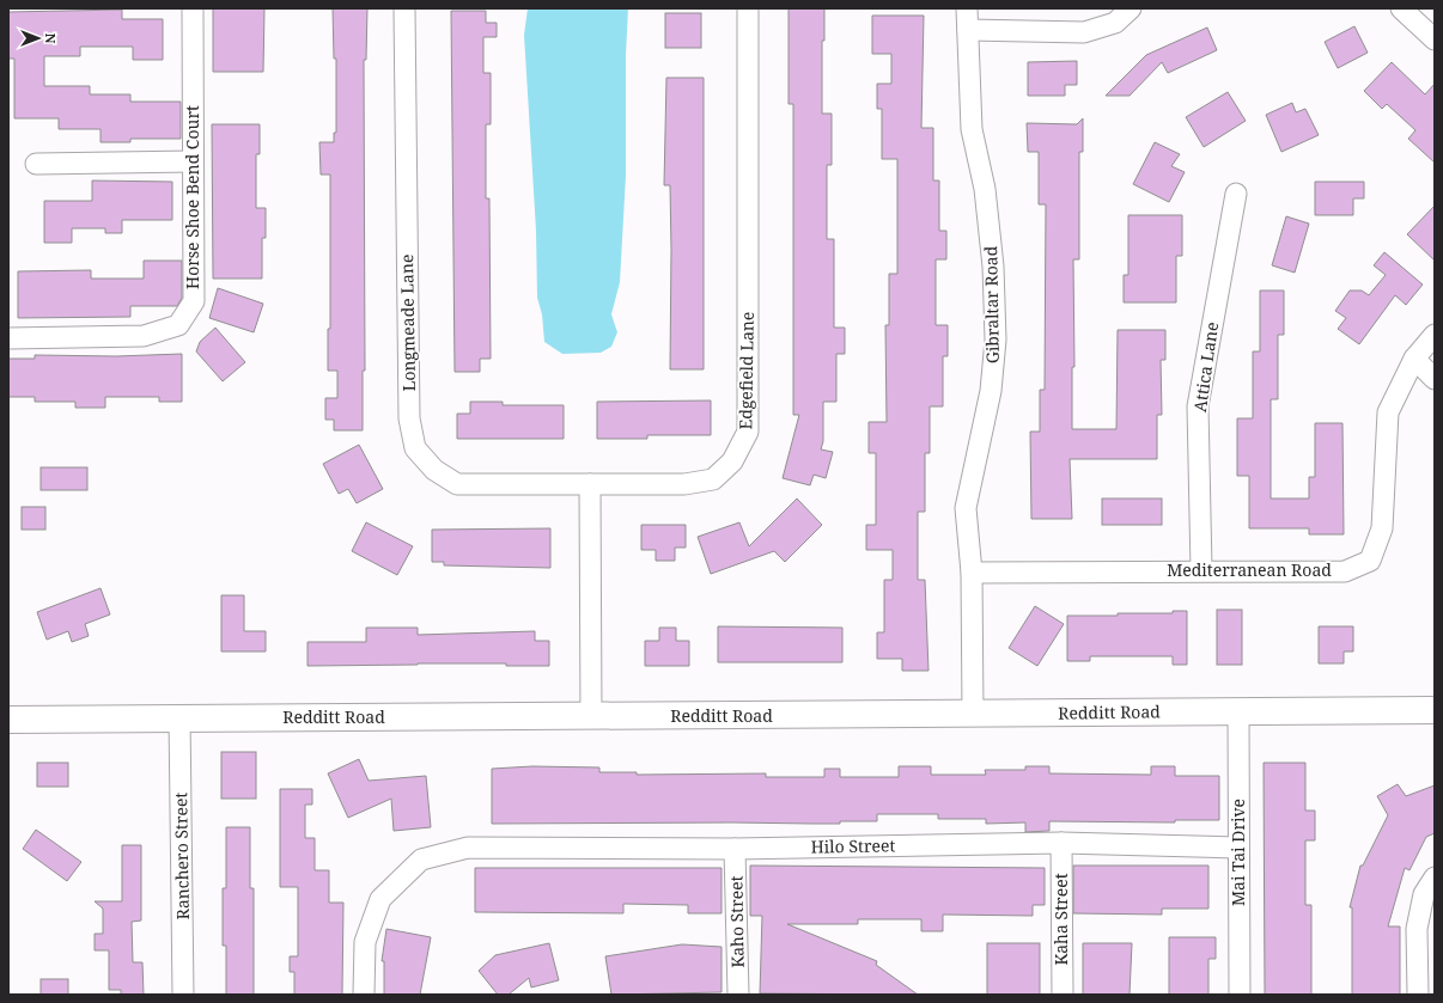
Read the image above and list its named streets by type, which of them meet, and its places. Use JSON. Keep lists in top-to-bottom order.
{
  "streets": {
    "street": [
      "Horse Shoe Bend Court",
      "Gibraltar Road",
      "Longmeade Lane",
      "Attica Lane",
      "Edgefield Lane",
      "Mediterranean Road",
      "Redditt Road",
      "Hilo Street",
      "Mai Tai Drive",
      "Ranchero Street",
      "Kaha Street",
      "Kaho Street"
    ]
  },
  "crossings": [
    ["Gibraltar Road", "Mediterranean Road"],
    ["Gibraltar Road", "Redditt Road"],
    ["Longmeade Lane", "Edgefield Lane"],
    ["Attica Lane", "Mediterranean Road"],
    ["Redditt Road", "Mai Tai Drive"],
    ["Redditt Road", "Ranchero Street"],
    ["Hilo Street", "Mai Tai Drive"],
    ["Hilo Street", "Kaha Street"],
    ["Hilo Street", "Kaho Street"]
  ],
  "north": "right"
}
